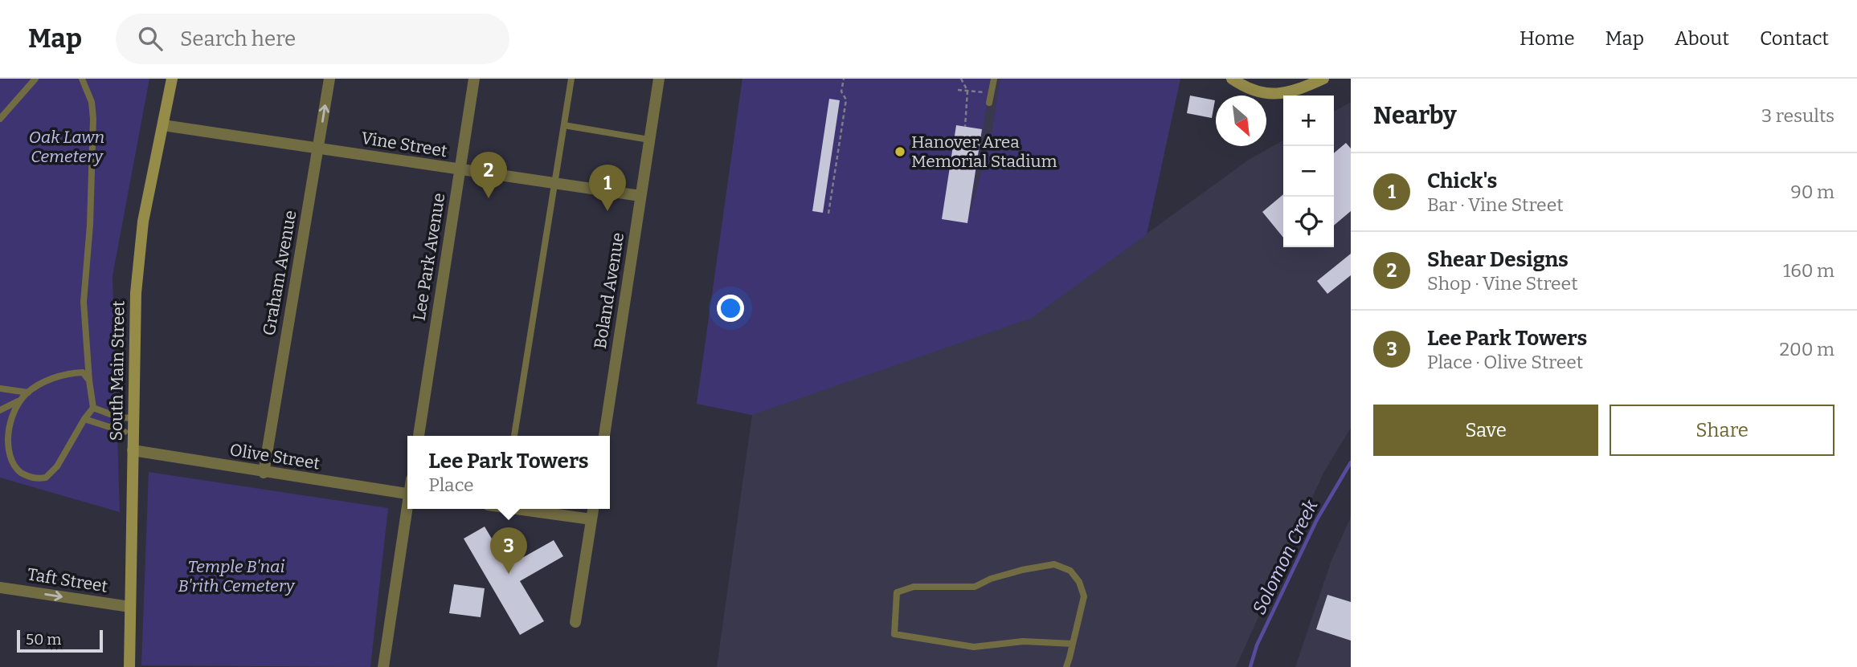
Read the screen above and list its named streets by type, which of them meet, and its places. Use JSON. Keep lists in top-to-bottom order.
{
  "streets": {
    "main road": ["South Main Street"],
    "street": [
      "Vine Street",
      "Lee Park Avenue",
      "Graham Avenue",
      "Boland Avenue",
      "Olive Street",
      "Taft Street"
    ]
  },
  "crossings": [
    ["Vine Street", "Lee Park Avenue"],
    ["Vine Street", "Graham Avenue"],
    ["Vine Street", "Boland Avenue"],
    ["Vine Street", "South Main Street"],
    ["Graham Avenue", "Olive Street"],
    ["South Main Street", "Olive Street"],
    ["South Main Street", "Taft Street"]
  ],
  "one_way": ["Taft Street"],
  "water": ["Solomon Creek"],
  "parks": ["Oak Lawn Cemetery", "Temple B'nai B'rith Cemetery"],
  "places": ["Hanover Area Memorial Stadium"],
  "scale_bar": "50 m",
  "north": "bottom right",
  "page": {
    "header": "Map",
    "search": "Search here",
    "nav": [
      "Home",
      "Map",
      "About",
      "Contact"
    ],
    "heading": ["Nearby", "3 results"],
    "map_buttons": ["+", "−"],
    "pins": ["2", "1", "3"],
    "list": [
      {
        "mark": "1",
        "name": "Chick's",
        "note": "Bar · Vine Street",
        "value": "90 m"
      },
      {
        "mark": "2",
        "name": "Shear Designs",
        "note": "Shop · Vine Street",
        "value": "160 m"
      },
      {
        "mark": "3",
        "name": "Lee Park Towers",
        "note": "Place · Olive Street",
        "value": "200 m"
      }
    ],
    "buttons": ["Save", "Share"],
    "popup": ["Lee Park Towers", "Place"],
    "scale": "50 m"
  }
}
